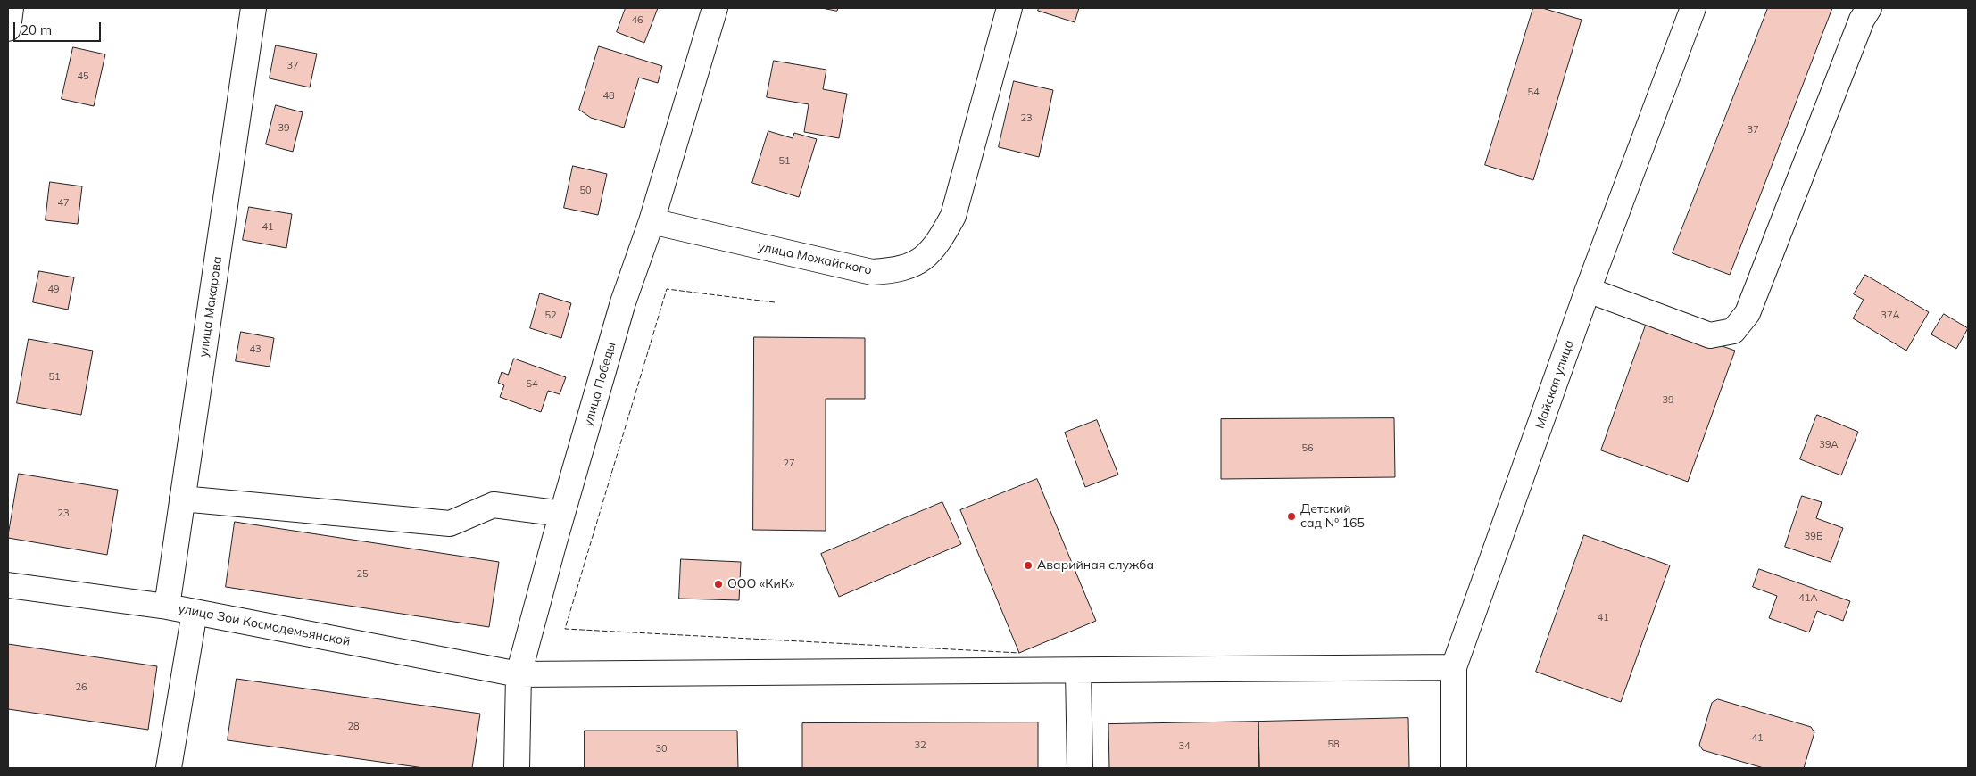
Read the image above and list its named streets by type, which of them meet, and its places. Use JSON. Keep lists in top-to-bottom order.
{
  "streets": {
    "street": [
      "улица Можайского",
      "улица Макарова",
      "улица Победы",
      "Майская улица",
      "улица Зои Космодемьянской"
    ]
  },
  "crossings": [
    ["улица Можайского", "улица Победы"],
    ["улица Макарова", "улица Зои Космодемьянской"],
    ["улица Победы", "улица Зои Космодемьянской"],
    ["Майская улица", "улица Зои Космодемьянской"]
  ],
  "places": ["Детский сад № 165", "Аварийная служба", "ООО «КиК»"],
  "house_numbers": [
    "46",
    "37",
    "45",
    "54",
    "48",
    "23",
    "39",
    "37",
    "51",
    "50",
    "47",
    "41",
    "49",
    "52",
    "37А",
    "43",
    "51",
    "54",
    "39",
    "39А",
    "56",
    "27",
    "23",
    "39Б",
    "25",
    "41А",
    "41",
    "26",
    "28",
    "41",
    "58",
    "32",
    "34",
    "30"
  ],
  "scale_bar": "20 m"
}
